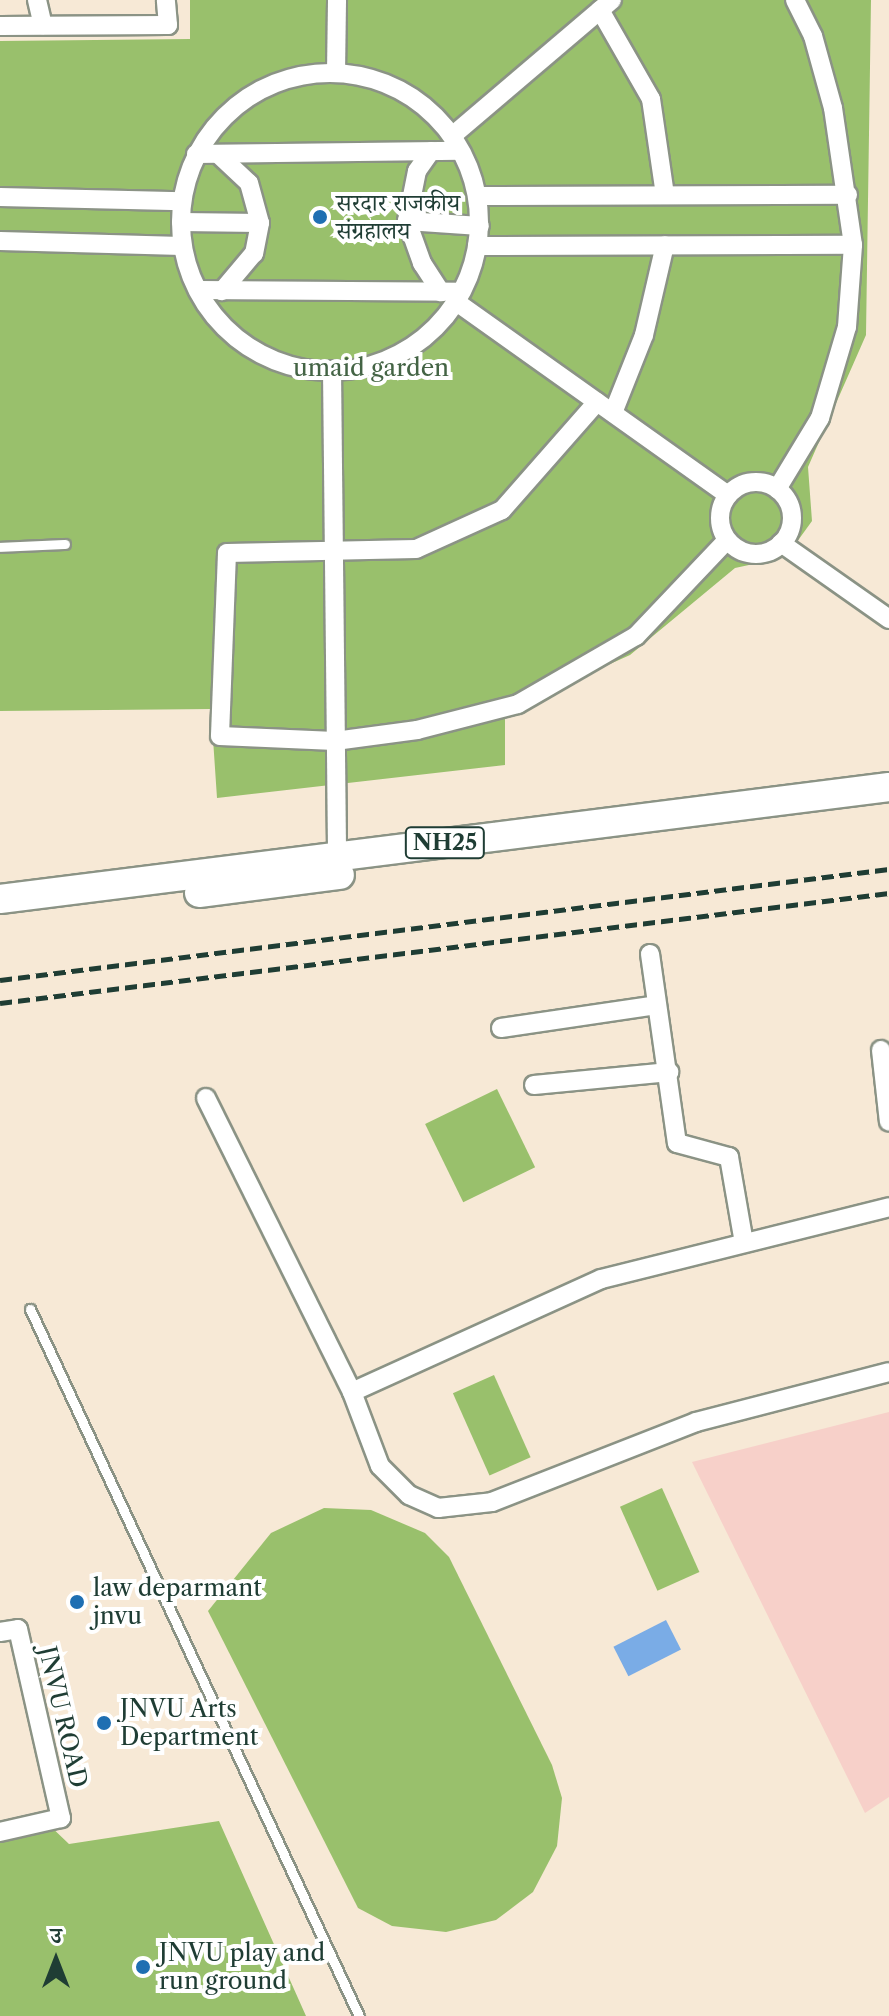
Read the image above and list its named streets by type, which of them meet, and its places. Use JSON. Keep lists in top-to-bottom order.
{
  "streets": {
    "main road": ["NH25"],
    "street": ["JNVU ROAD"]
  },
  "parks": ["umaid garden"],
  "places": [
    "सरदार राजकीय संग्रहालय",
    "law deparmant jnvu",
    "JNVU Arts Department",
    "JNVU play and run ground"
  ],
  "north": "top"
}
